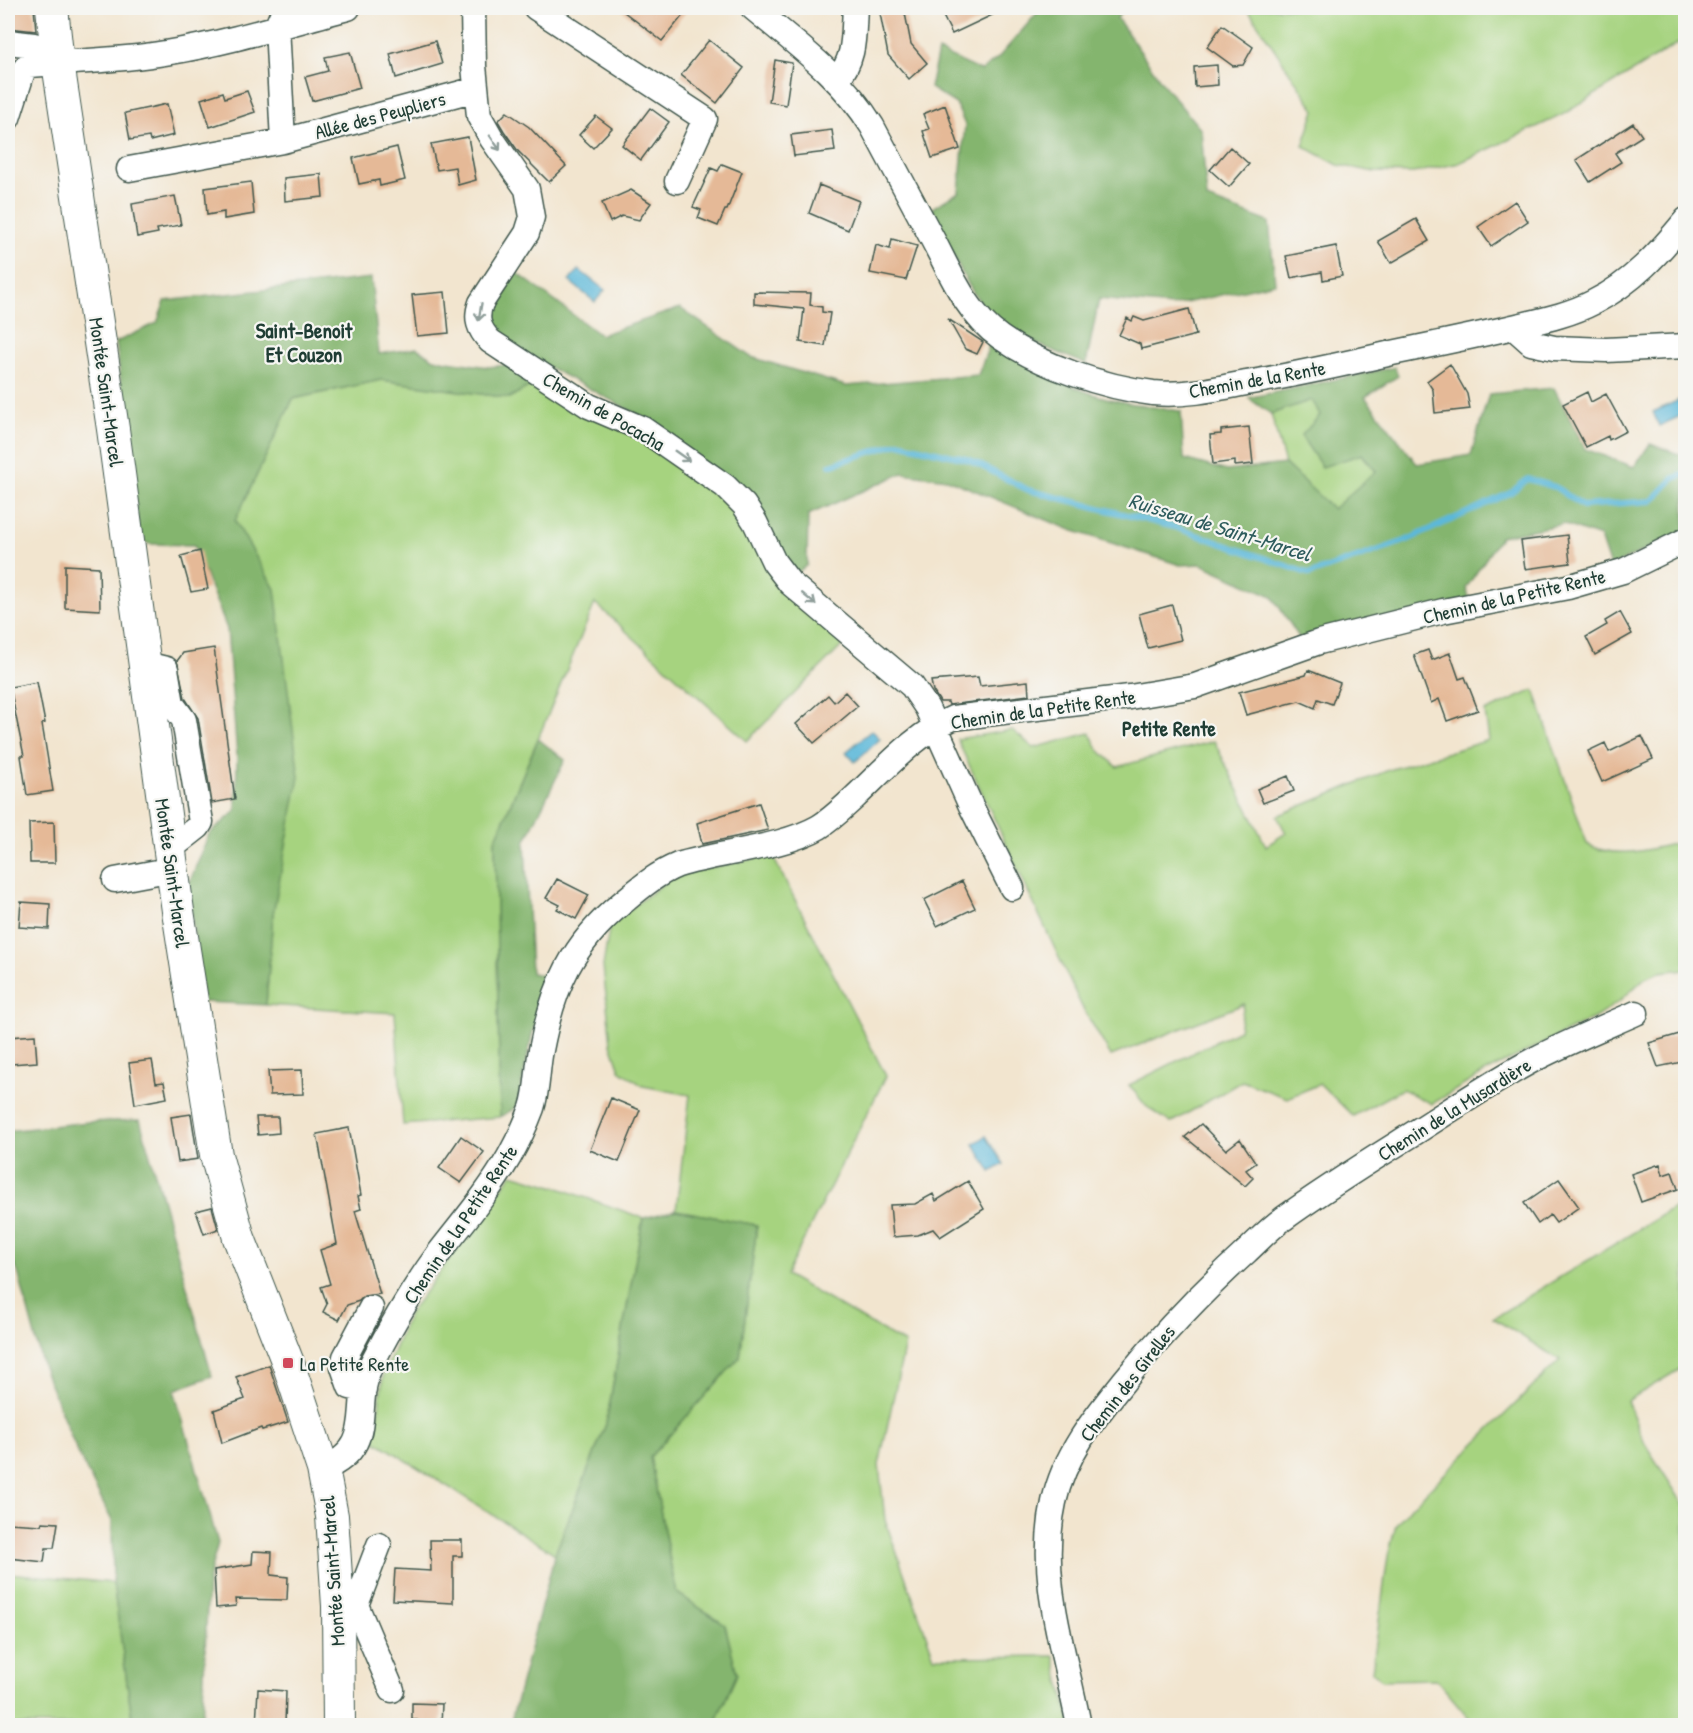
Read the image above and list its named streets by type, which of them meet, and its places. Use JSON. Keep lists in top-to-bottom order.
{
  "streets": {
    "main road": ["Montée Saint-Marcel"],
    "street": [
      "Allée des Peupliers",
      "Chemin de la Rente",
      "Chemin de Pocacha",
      "Chemin de la Petite Rente",
      "Chemin de la Musardière",
      "Chemin des Girelles"
    ]
  },
  "crossings": [
    ["Allée des Peupliers", "Chemin de Pocacha"],
    ["Montée Saint-Marcel", "Chemin de la Petite Rente"],
    ["Chemin de Pocacha", "Chemin de la Petite Rente"],
    ["Chemin de la Musardière", "Chemin des Girelles"]
  ],
  "one_way": ["Chemin de Pocacha"],
  "districts": ["Saint-Benoit Et Couzon", "Petite Rente"],
  "water": ["Ruisseau de Saint-Marcel"],
  "places": {
    "transit": ["La Petite Rente"]
  }
}
